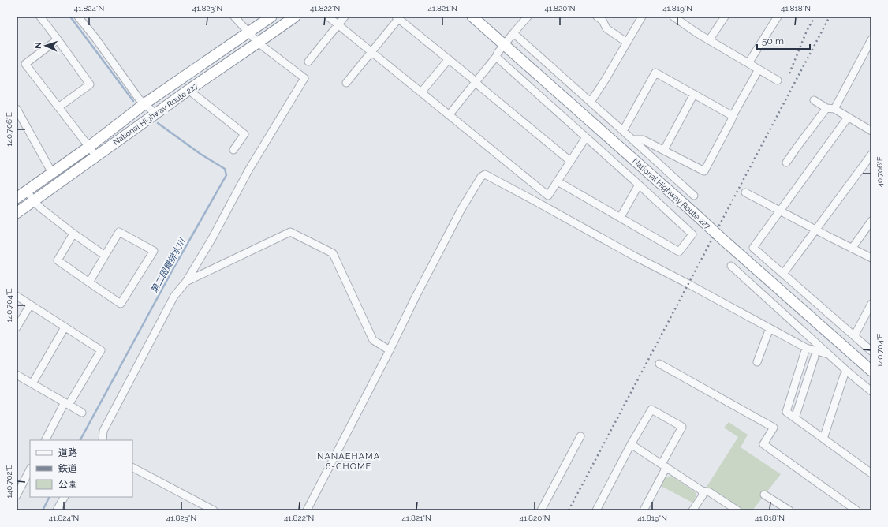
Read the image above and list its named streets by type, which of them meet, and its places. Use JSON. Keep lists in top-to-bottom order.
{
  "streets": {
    "highway": ["National Highway Route 227"]
  },
  "districts": ["NANAEHAMA 6-CHOME"],
  "water": ["第二国費排水川"],
  "legend": ["道路", "鉄道", "公園"],
  "scale_bar": "50 m",
  "north": "left",
  "coordinates": [
    "41.824°N",
    "41.823°N",
    "41.822°N",
    "41.821°N",
    "41.820°N",
    "41.819°N",
    "41.818°N",
    "140.706°E",
    "140.704°E",
    "140.702°E"
  ]
}
